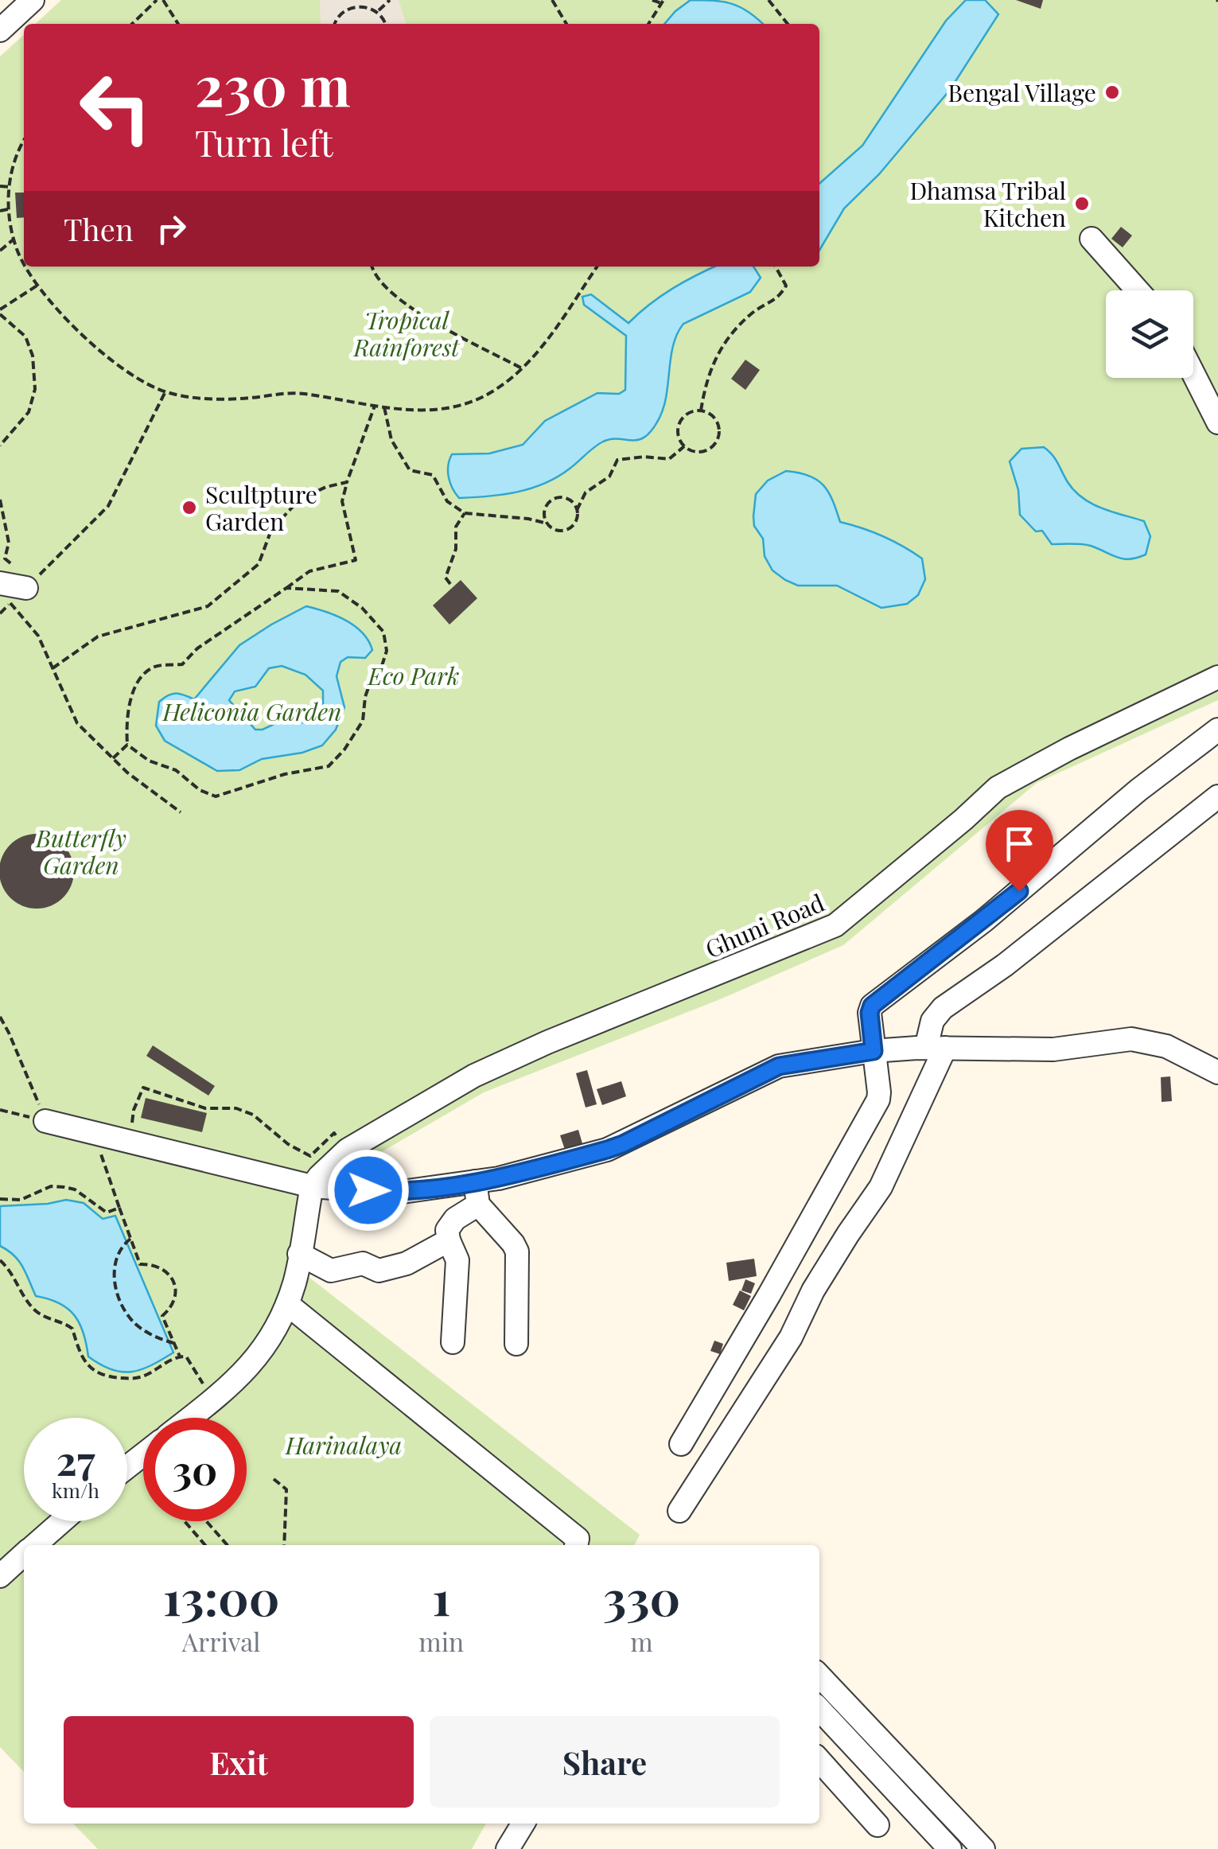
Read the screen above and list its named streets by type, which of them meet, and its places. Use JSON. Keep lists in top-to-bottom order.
{
  "streets": {
    "street": ["Ghuni Road"]
  },
  "parks": [
    "Tropical Rainforest",
    "Eco Park",
    "Heliconia Garden",
    "Butterfly Garden",
    "Harinalaya"
  ],
  "places": ["Bengal Village", "Dhamsa Tribal Kitchen", "Scultpture Garden"],
  "page": {
    "turn": ["230 m", "Turn left"],
    "then": "Then",
    "speed": "27 km/h",
    "limit": "30",
    "eta": [
      "13:00",
      "Arrival",
      "1",
      "min",
      "330",
      "m"
    ],
    "buttons": ["Exit", "Share"]
  }
}
